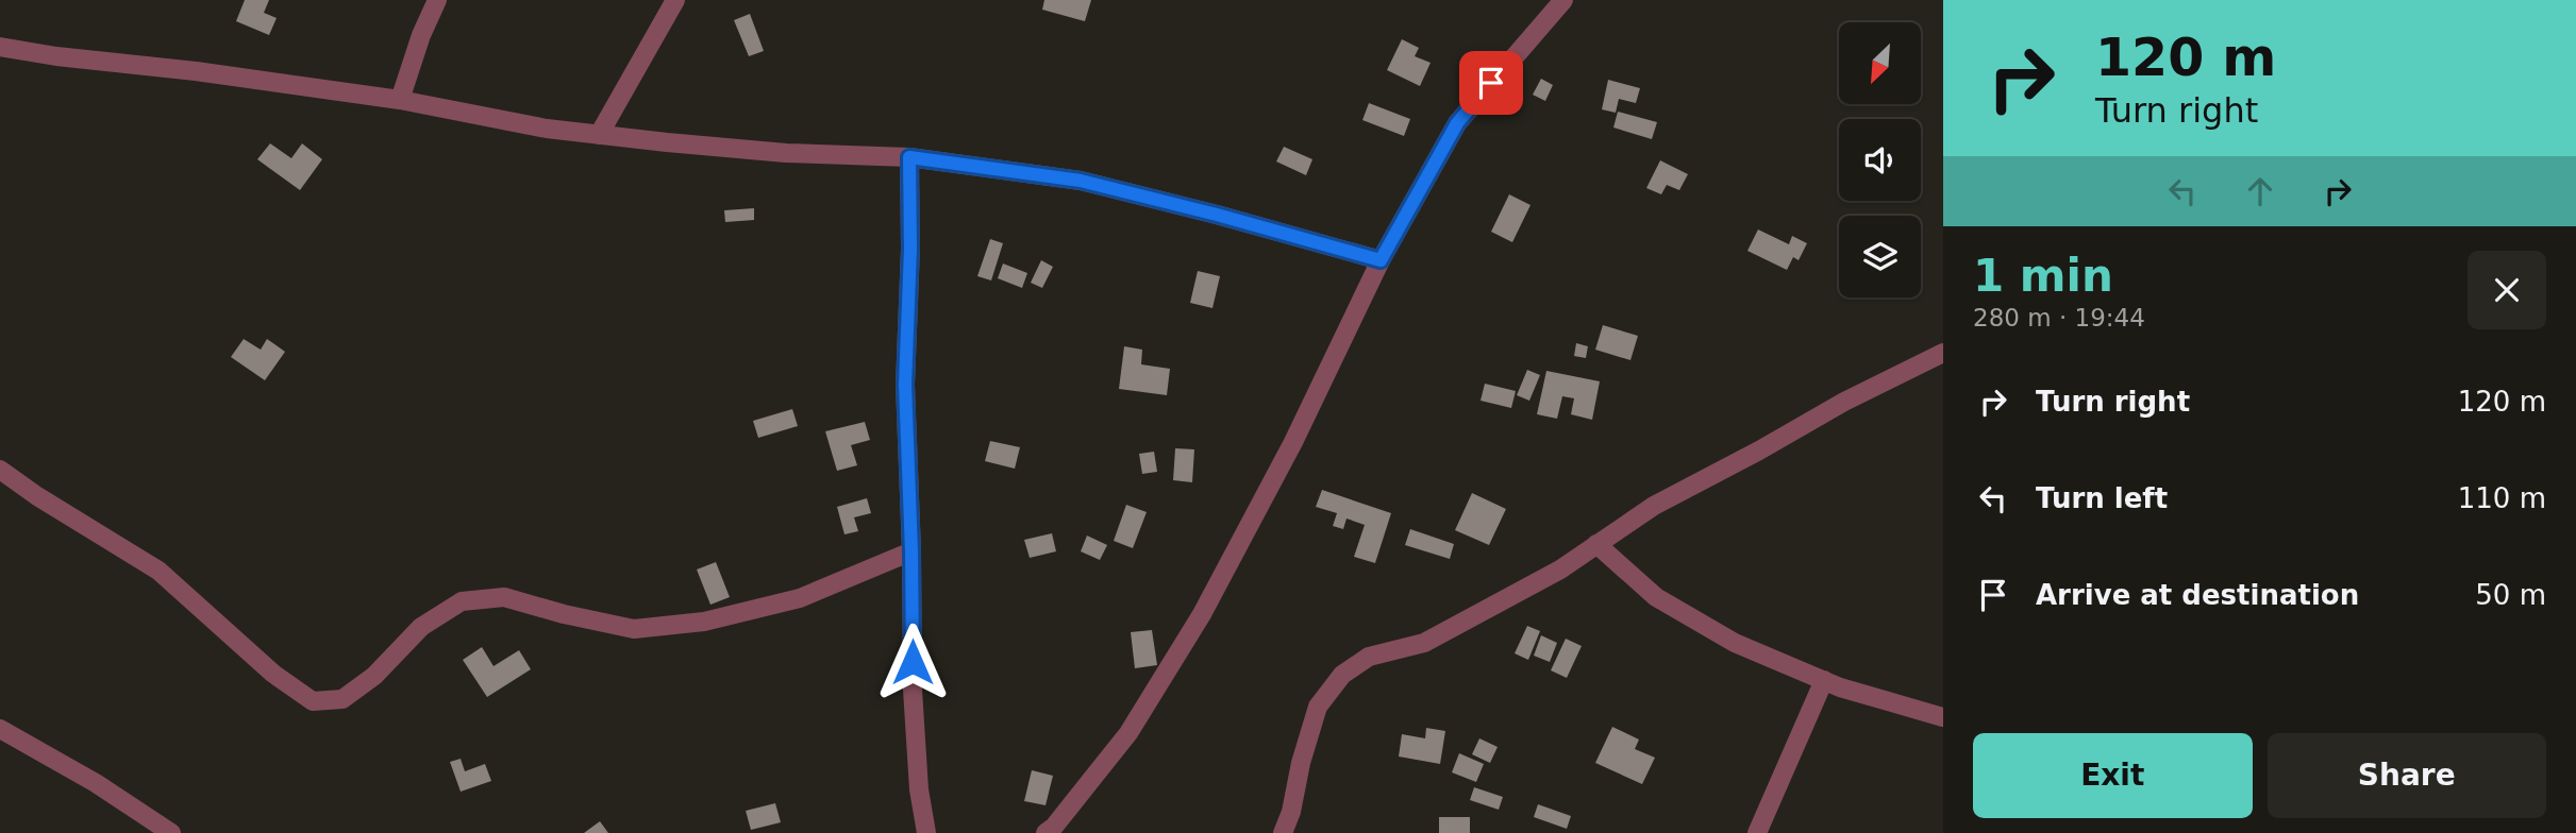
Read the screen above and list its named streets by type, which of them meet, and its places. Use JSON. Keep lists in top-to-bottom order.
{
  "north": "bottom left",
  "page": {
    "turn": ["120 m", "Turn right"],
    "heading": ["1 min", "280 m · 19:44"],
    "list": [
      {
        "name": "Turn right",
        "value": "120 m"
      },
      {
        "name": "Turn left",
        "value": "110 m"
      },
      {
        "name": "Arrive at destination",
        "value": "50 m"
      }
    ],
    "buttons": ["Exit", "Share"]
  }
}
